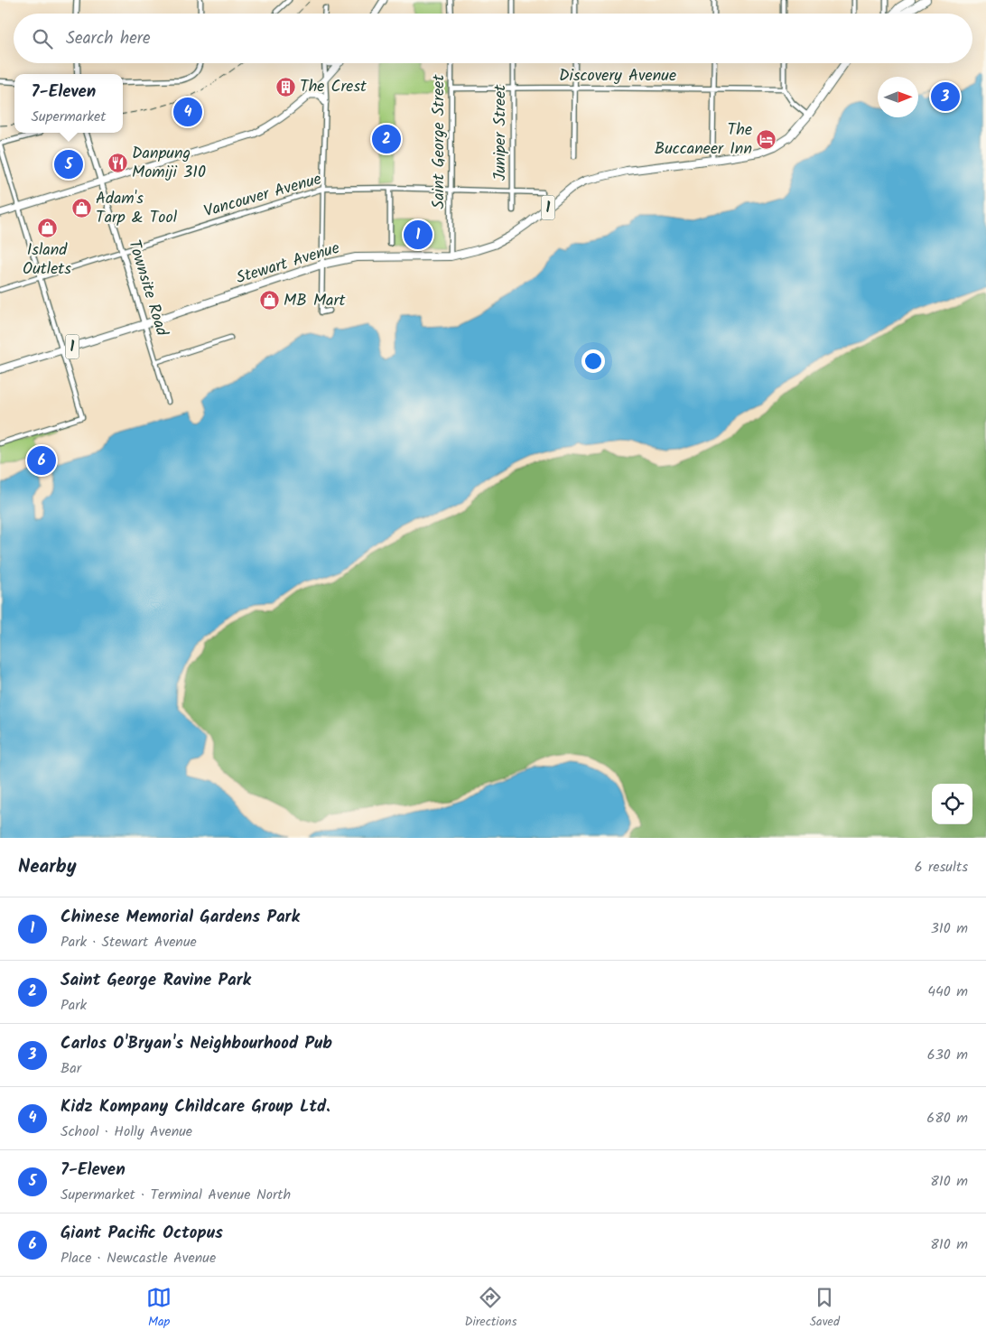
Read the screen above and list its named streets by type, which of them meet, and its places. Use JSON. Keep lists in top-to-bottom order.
{
  "streets": {
    "highway": ["1", "Stewart Avenue"],
    "street": [
      "Discovery Avenue",
      "Juniper Street",
      "Saint George Street",
      "Vancouver Avenue",
      "Townsite Road"
    ]
  },
  "crossings": [
    ["Discovery Avenue", "Juniper Street"],
    ["Discovery Avenue", "Saint George Street"],
    ["Juniper Street", "Vancouver Avenue"],
    ["Saint George Street", "Vancouver Avenue"],
    ["Saint George Street", "Stewart Avenue"],
    ["Vancouver Avenue", "Townsite Road"],
    ["Stewart Avenue", "Townsite Road"]
  ],
  "places": {
    "building": ["The Crest"],
    "hotel": ["The Buccaneer Inn"],
    "restaurant": ["Danpung Momiji 310"],
    "shop": ["Adam's Tarp & Tool", "Island Outlets", "MB Mart"]
  },
  "north": "right",
  "page": {
    "search": "Search here",
    "popup": ["7-Eleven", "Supermarket"],
    "pins": [
      "3",
      "4",
      "2",
      "5",
      "1",
      "6"
    ],
    "heading": ["Nearby", "6 results"],
    "list": [
      {
        "mark": "1",
        "name": "Chinese Memorial Gardens Park",
        "note": "Park · Stewart Avenue",
        "value": "310 m"
      },
      {
        "mark": "2",
        "name": "Saint George Ravine Park",
        "note": "Park",
        "value": "440 m"
      },
      {
        "mark": "3",
        "name": "Carlos O'Bryan's Neighbourhood Pub",
        "note": "Bar",
        "value": "630 m"
      },
      {
        "mark": "4",
        "name": "Kidz Kompany Childcare Group Ltd.",
        "note": "School · Holly Avenue",
        "value": "680 m"
      },
      {
        "mark": "5",
        "name": "7-Eleven",
        "note": "Supermarket · Terminal Avenue North",
        "value": "810 m"
      },
      {
        "mark": "6",
        "name": "Giant Pacific Octopus",
        "note": "Place · Newcastle Avenue",
        "value": "810 m"
      }
    ],
    "nav": ["Map", "Directions", "Saved"]
  }
}
